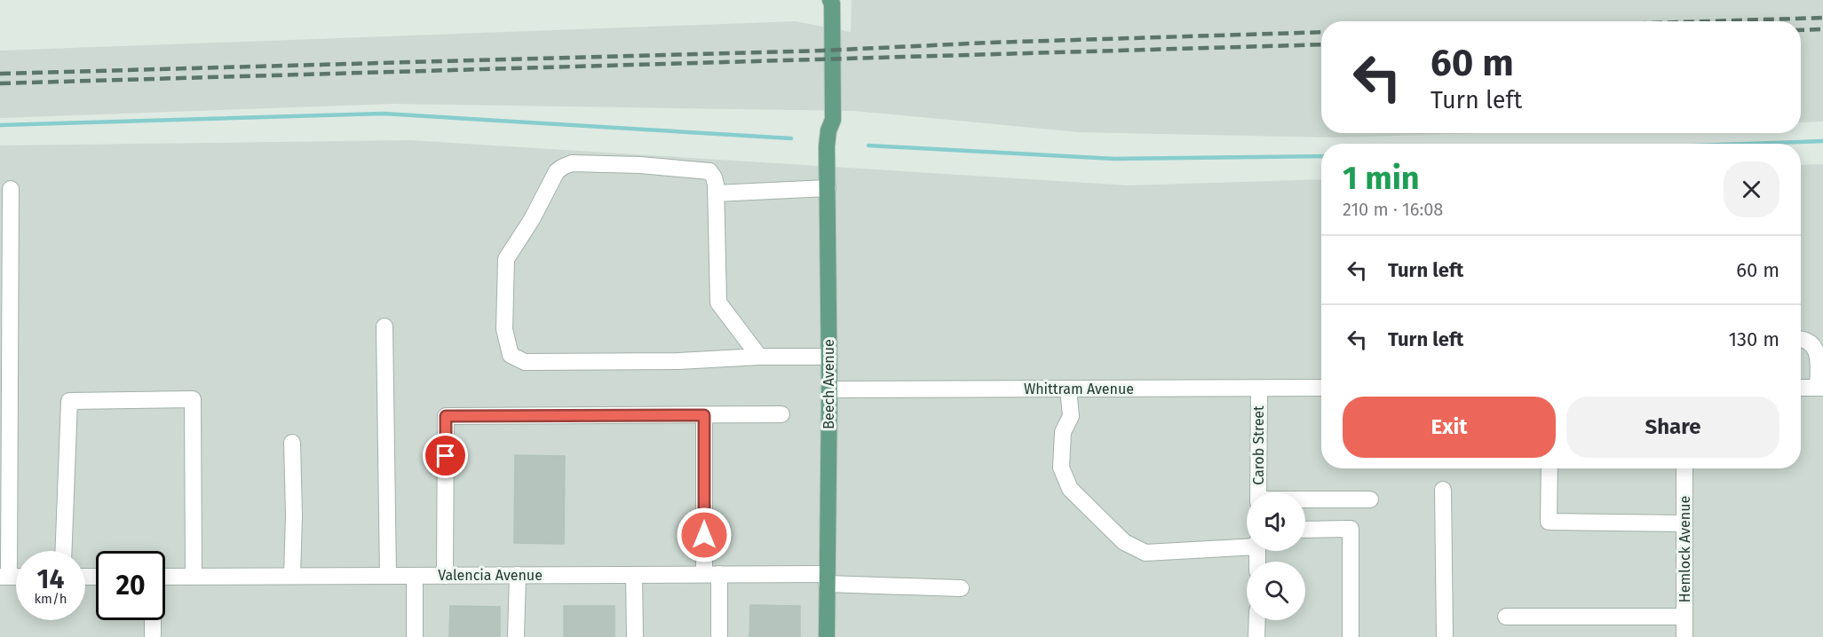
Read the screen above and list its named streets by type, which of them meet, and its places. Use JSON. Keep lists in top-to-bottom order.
{
  "streets": {
    "main road": ["Beech Avenue"],
    "street": [
      "Whittram Avenue",
      "Carob Street",
      "Hemlock Avenue",
      "Valencia Avenue"
    ]
  },
  "crossings": [
    ["Beech Avenue", "Whittram Avenue"],
    ["Beech Avenue", "Valencia Avenue"],
    ["Whittram Avenue", "Carob Street"]
  ],
  "page": {
    "turn": ["60 m", "Turn left"],
    "heading": ["1 min", "210 m · 16:08"],
    "list": [
      {
        "name": "Turn left",
        "value": "60 m"
      },
      {
        "name": "Turn left",
        "value": "130 m"
      }
    ],
    "buttons": ["Exit", "Share"],
    "speed": "14 km/h",
    "limit": "20"
  }
}
